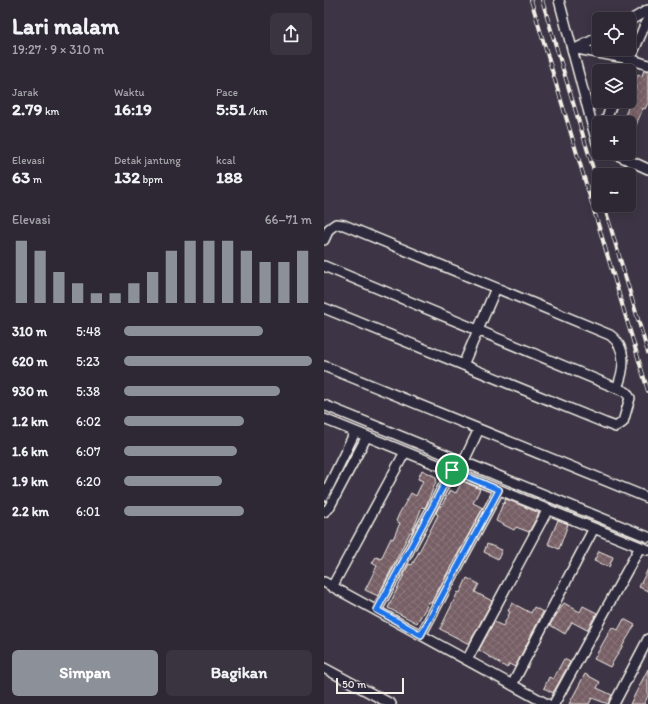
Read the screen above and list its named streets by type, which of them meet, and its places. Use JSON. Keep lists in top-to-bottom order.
{
  "scale_bar": "50 m",
  "page": {
    "heading": ["Lari malam", "19:27 · 9 × 310 m"],
    "map_buttons": ["+", "−"],
    "stats": [
      ["Jarak", "2.79 km"],
      ["Waktu", "16:19"],
      ["Pace", "5:51 /km"],
      ["Elevasi", "63 m"],
      ["Detak jantung", "132 bpm"],
      ["kcal", "188"]
    ],
    "chart": ["Elevasi", "66–71 m"],
    "list": [
      {
        "name": "310 m",
        "note": "5:48"
      },
      {
        "name": "620 m",
        "note": "5:23"
      },
      {
        "name": "930 m",
        "note": "5:38"
      },
      {
        "name": "1.2 km",
        "note": "6:02"
      },
      {
        "name": "1.6 km",
        "note": "6:07"
      },
      {
        "name": "1.9 km",
        "note": "6:20"
      },
      {
        "name": "2.2 km",
        "note": "6:01"
      }
    ],
    "buttons": ["Simpan", "Bagikan"],
    "scale": "50 m"
  }
}
